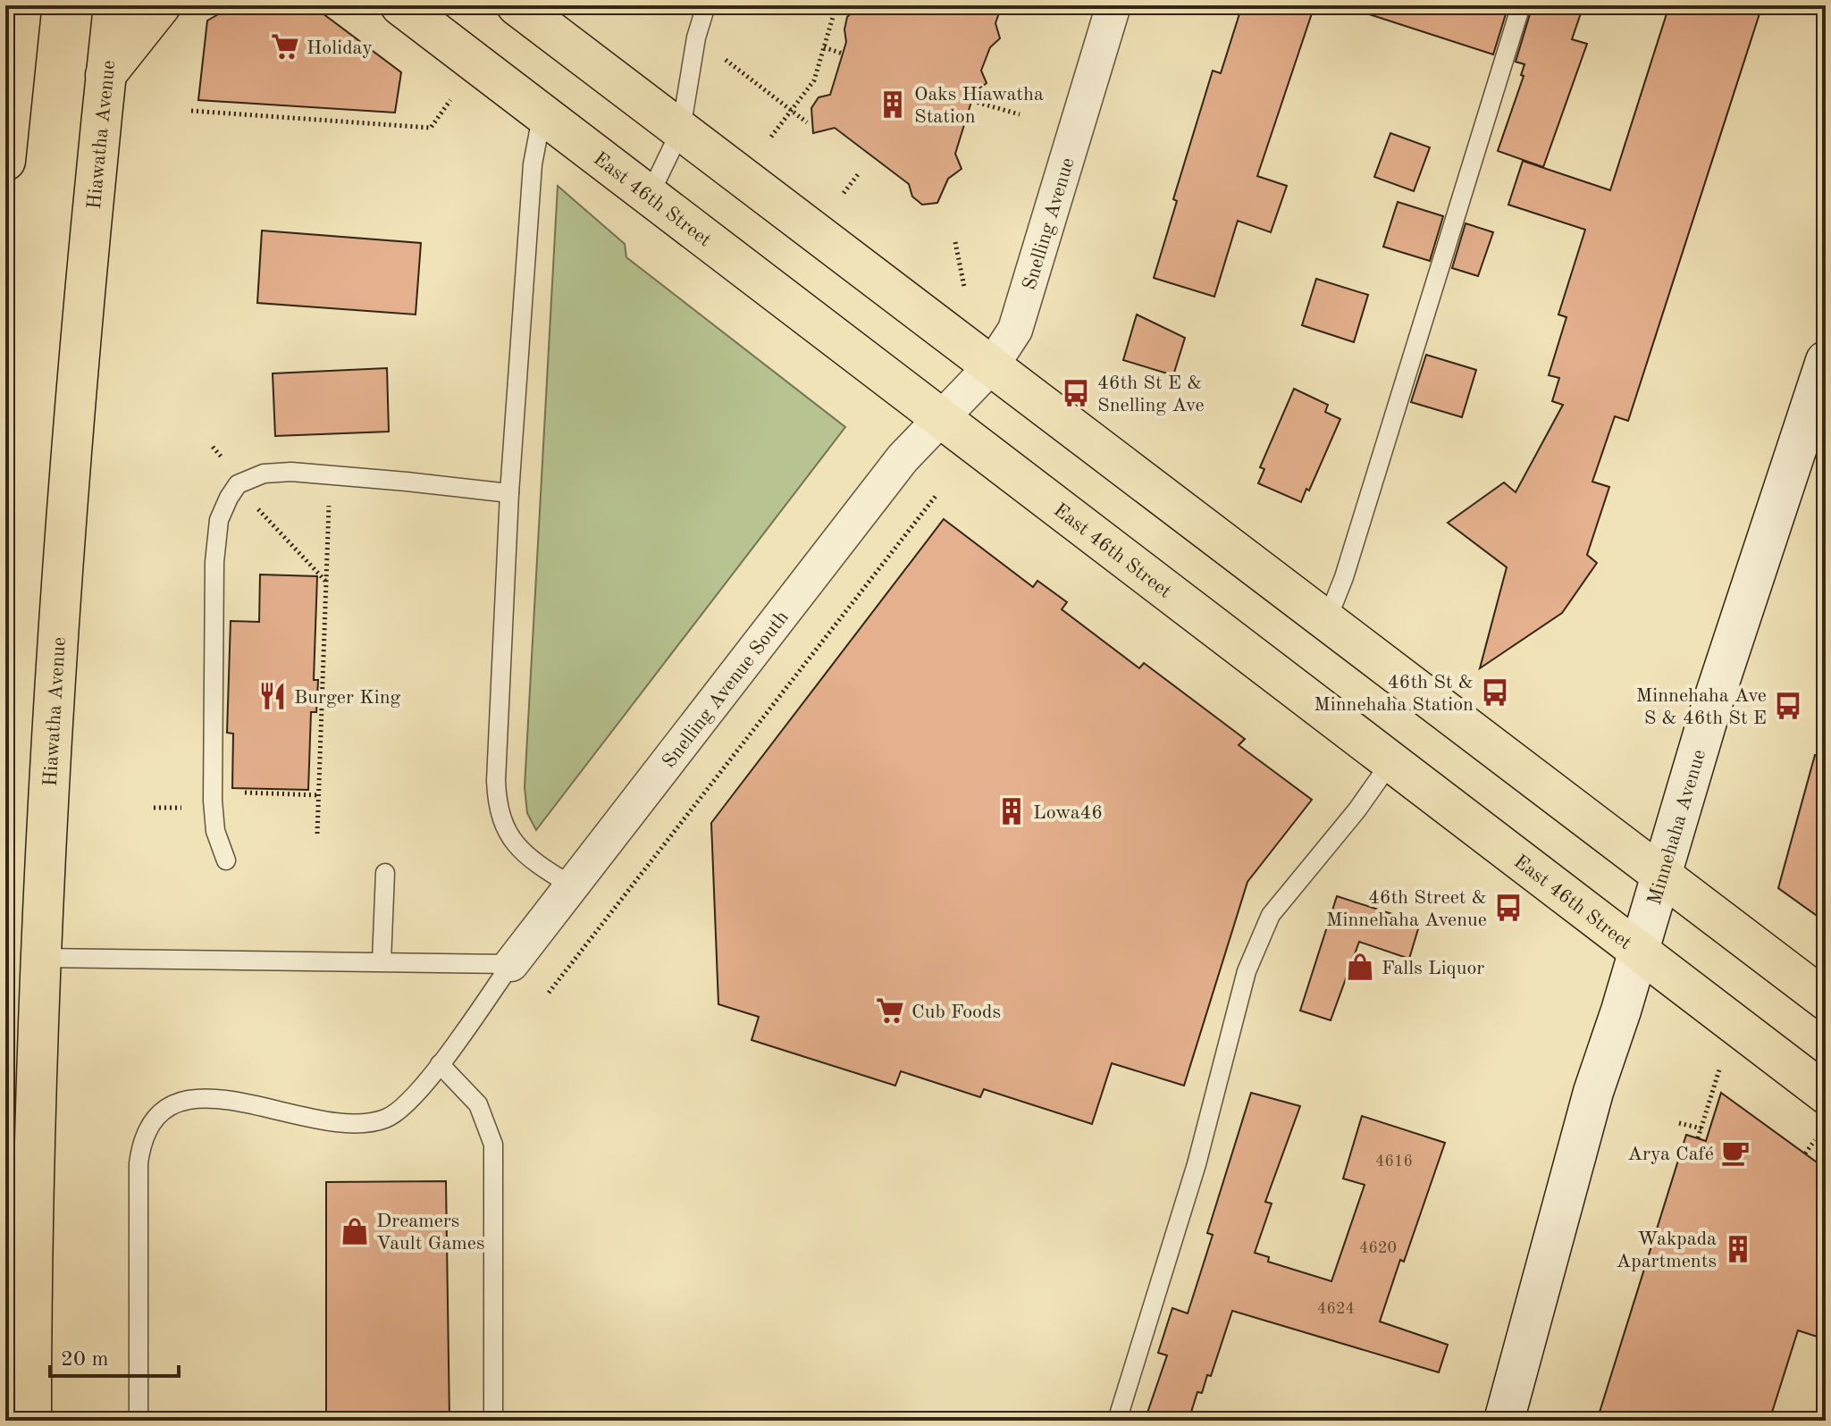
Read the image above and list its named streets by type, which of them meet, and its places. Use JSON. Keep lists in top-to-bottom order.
{
  "streets": {
    "main road": ["Hiawatha Avenue", "East 46th Street", "Minnehaha Avenue"],
    "street": ["Snelling Avenue", "Snelling Avenue South"]
  },
  "crossings": [
    ["East 46th Street", "Snelling Avenue"],
    ["East 46th Street", "Snelling Avenue South"],
    ["East 46th Street", "Minnehaha Avenue"],
    ["Snelling Avenue", "Snelling Avenue South"]
  ],
  "places": {
    "supermarket": ["Holiday", "Cub Foods"],
    "building": ["Oaks Hiawatha Station", "Lowa46", "Wakpada Apartments"],
    "bus stop": [
      "46th St E & Snelling Ave",
      "46th St & Minnehaha Station",
      "Minnehaha Ave S & 46th St E",
      "46th Street & Minnehaha Avenue"
    ],
    "restaurant": ["Burger King"],
    "shop": ["Falls Liquor", "Dreamers Vault Games"],
    "cafe": ["Arya Café"]
  },
  "house_numbers": ["4616", "4620", "4624"],
  "scale_bar": "20 m"
}
